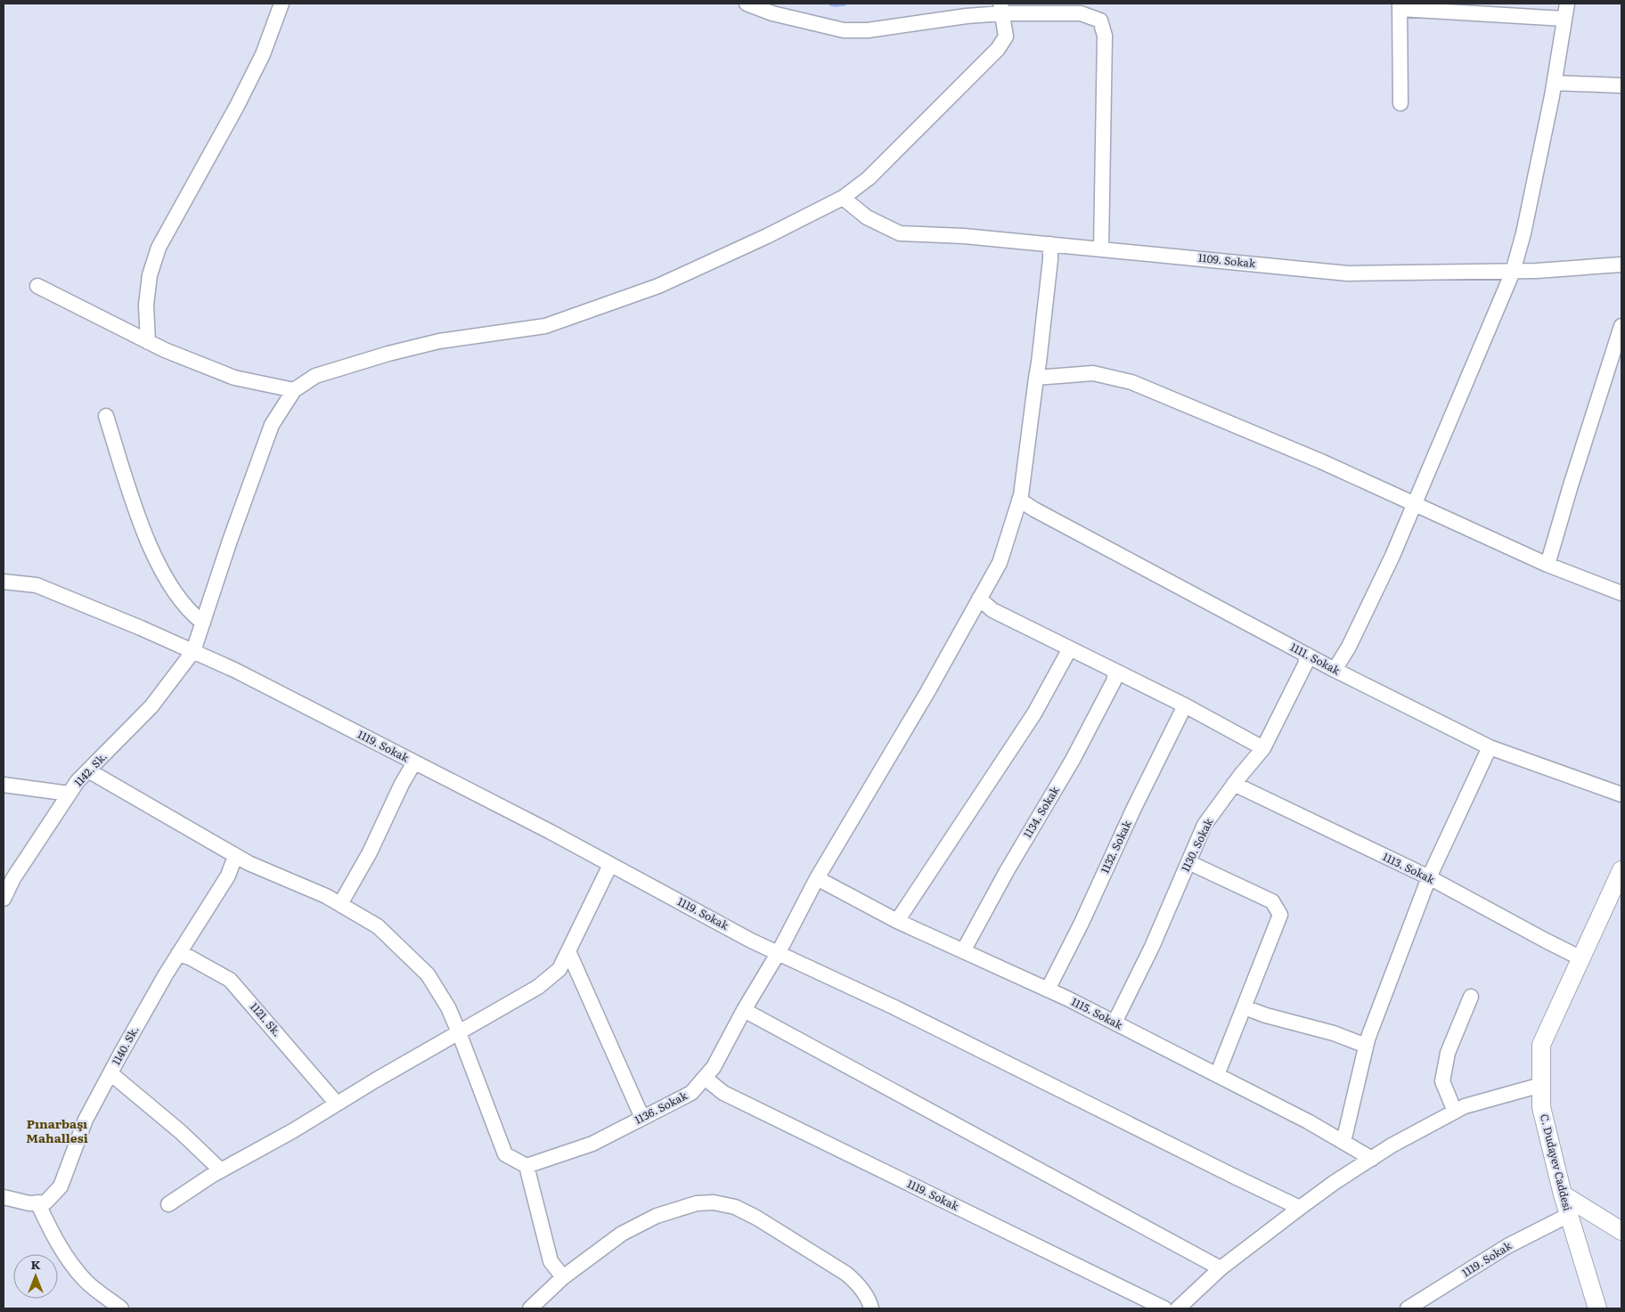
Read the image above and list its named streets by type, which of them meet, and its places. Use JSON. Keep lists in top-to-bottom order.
{
  "streets": {
    "street": [
      "1109. Sokak",
      "1111. Sokak",
      "1119. Sokak",
      "1142. Sk.",
      "1134. Sokak",
      "1130. Sokak",
      "1132. Sokak",
      "1113. Sokak",
      "1115. Sokak",
      "1121. Sk.",
      "1140. Sk.",
      "1136. Sokak",
      "C. Dudayev Caddesi"
    ]
  },
  "crossings": [
    ["1109. Sokak", "1136. Sokak"],
    ["1111. Sokak", "1130. Sokak"],
    ["1111. Sokak", "1136. Sokak"],
    ["1119. Sokak", "1142. Sk."],
    ["1119. Sokak", "1136. Sokak"],
    ["1119. Sokak", "C. Dudayev Caddesi"],
    ["1134. Sokak", "1115. Sokak"],
    ["1130. Sokak", "1113. Sokak"],
    ["1130. Sokak", "1115. Sokak"],
    ["1132. Sokak", "1115. Sokak"],
    ["1113. Sokak", "C. Dudayev Caddesi"],
    ["1115. Sokak", "1136. Sokak"],
    ["1121. Sk.", "1140. Sk."]
  ],
  "districts": ["Pınarbaşı Mahallesi"],
  "north": "top"
}
